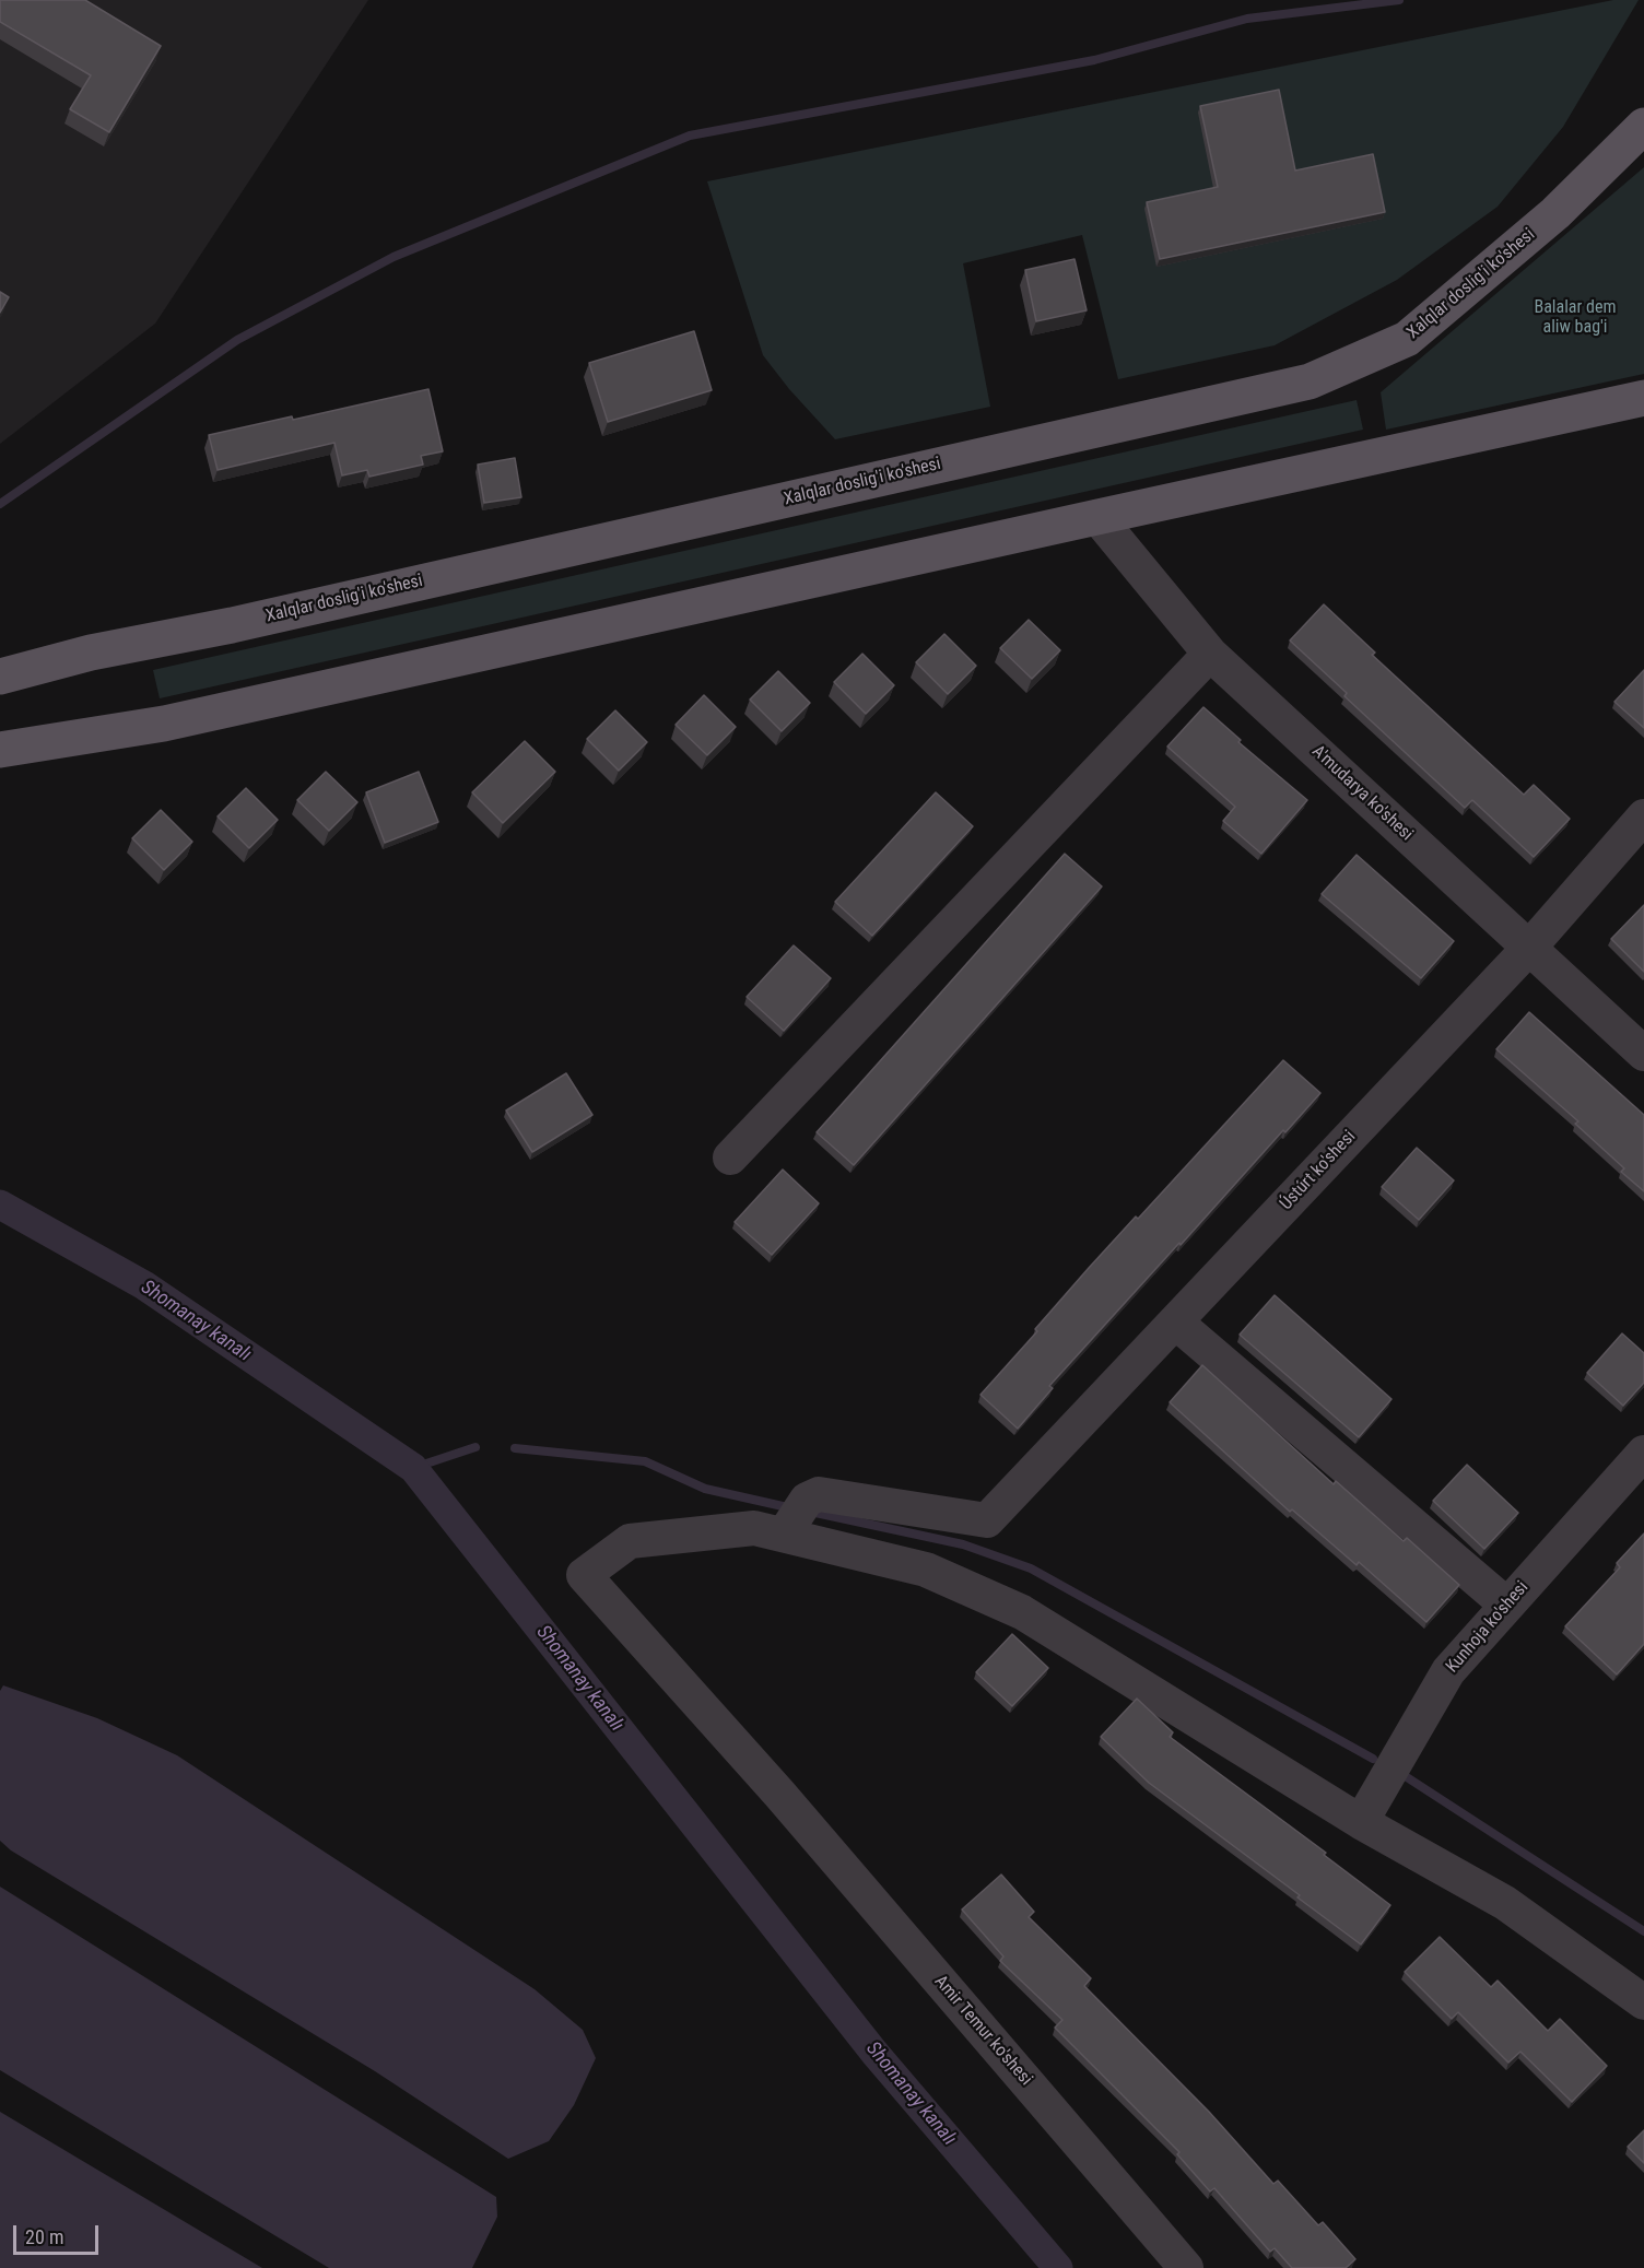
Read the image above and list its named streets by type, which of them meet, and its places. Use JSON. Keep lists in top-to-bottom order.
{
  "streets": {
    "main road": ["Xalqlar doslig'i ko'shesi"],
    "street": [
      "A'mudarya ko'shesi",
      "Ústúrt ko'shesi",
      "Kunhoja ko'shesi",
      "Amir Temur ko'shesi"
    ]
  },
  "crossings": [
    ["A'mudarya ko'shesi", "Ústúrt ko'shesi"],
    ["Ústúrt ko'shesi", "Amir Temur ko'shesi"]
  ],
  "water": ["Shomanay kanalı"],
  "parks": ["Balalar dem aliw bag'i"],
  "scale_bar": "20 m"
}
